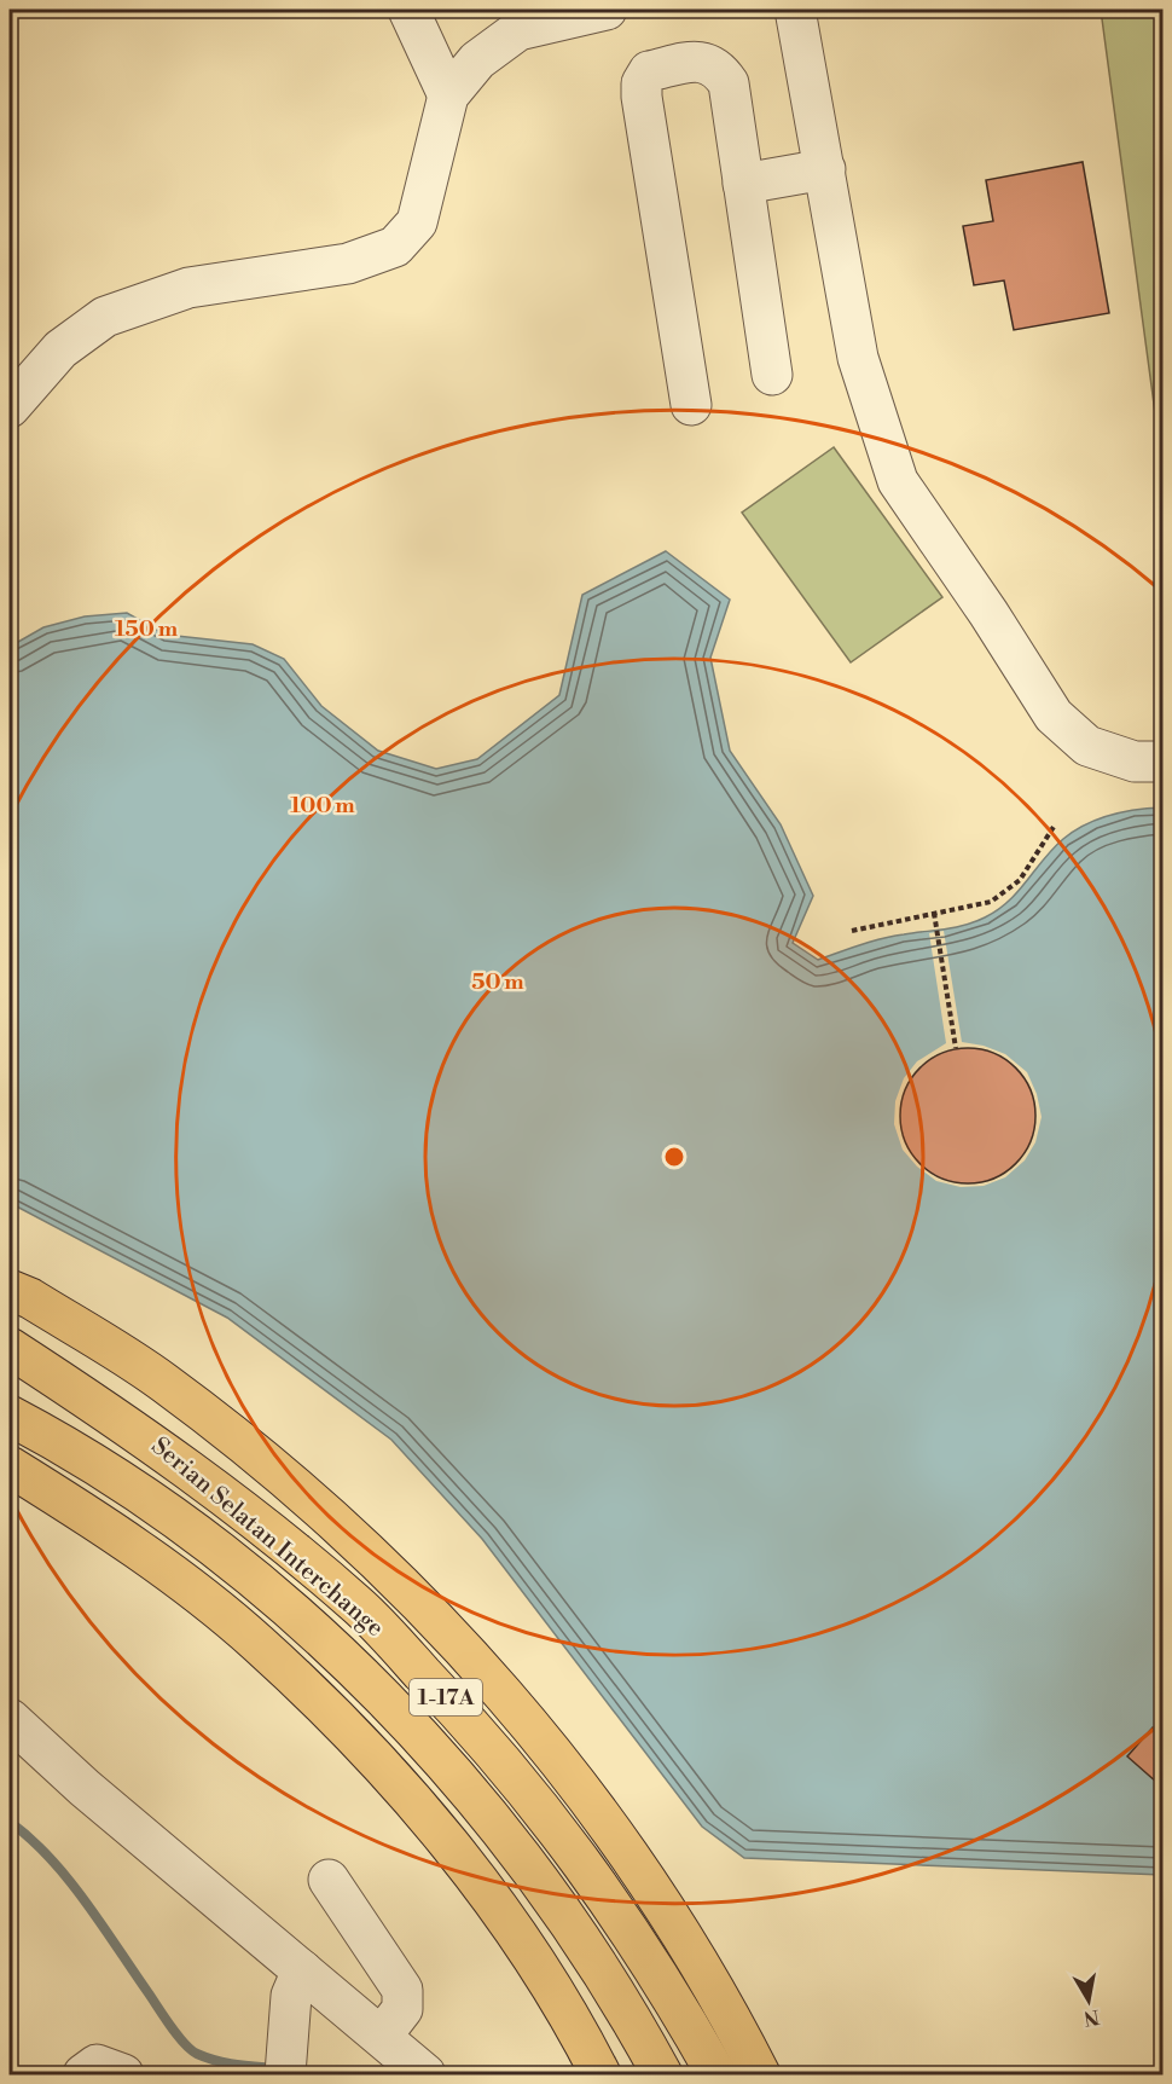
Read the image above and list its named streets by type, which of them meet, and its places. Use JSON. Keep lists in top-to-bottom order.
{
  "streets": {
    "highway": ["Serian Selatan Interchange", "1-17A"]
  },
  "north": "bottom",
  "rings": ["150 m", "100 m", "50 m"]
}
